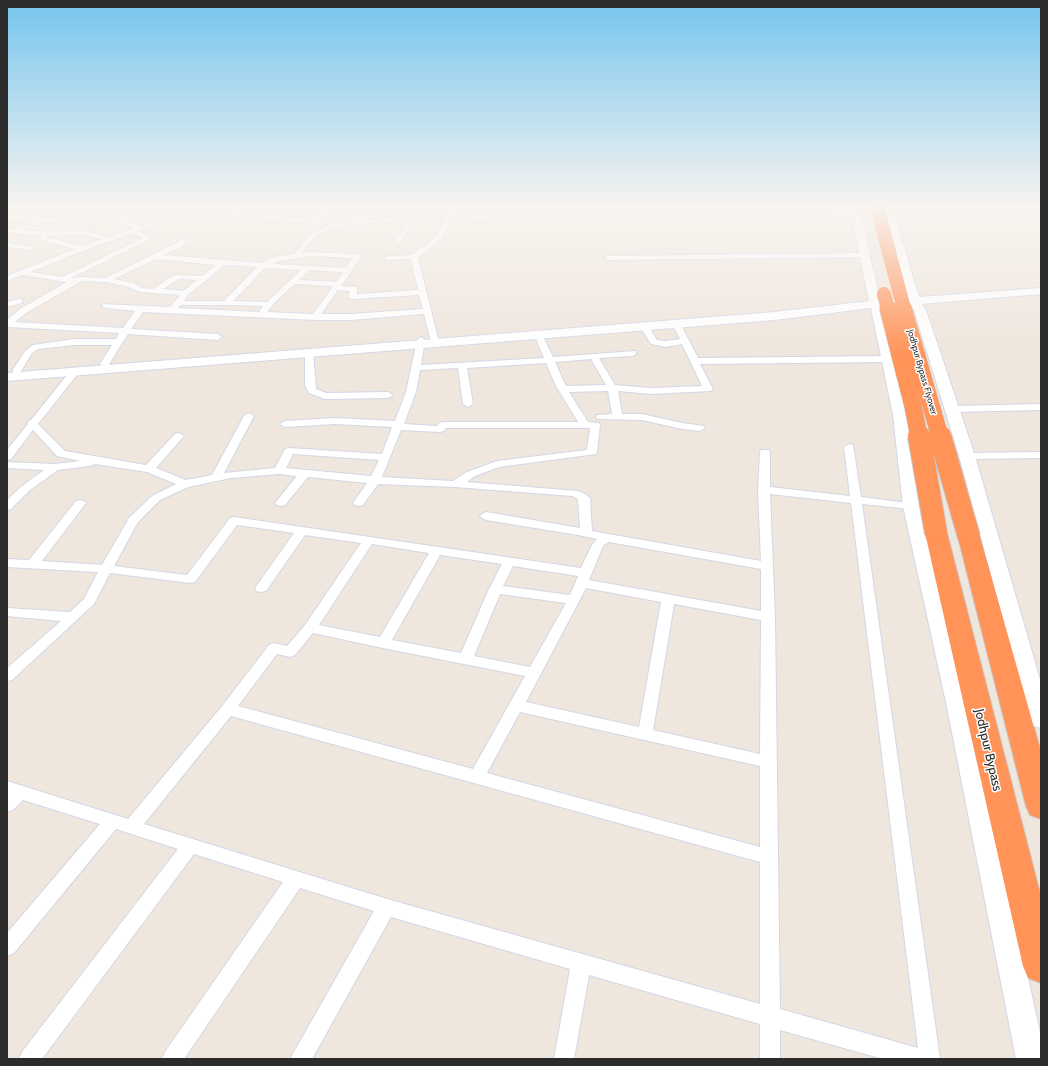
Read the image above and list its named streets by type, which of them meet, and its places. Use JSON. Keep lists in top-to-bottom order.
{
  "streets": {
    "highway": ["Jodhpur Bypass Flyover", "Jodhpur Bypass"]
  },
  "crossings": [
    ["Jodhpur Bypass Flyover", "Jodhpur Bypass"]
  ]
}
